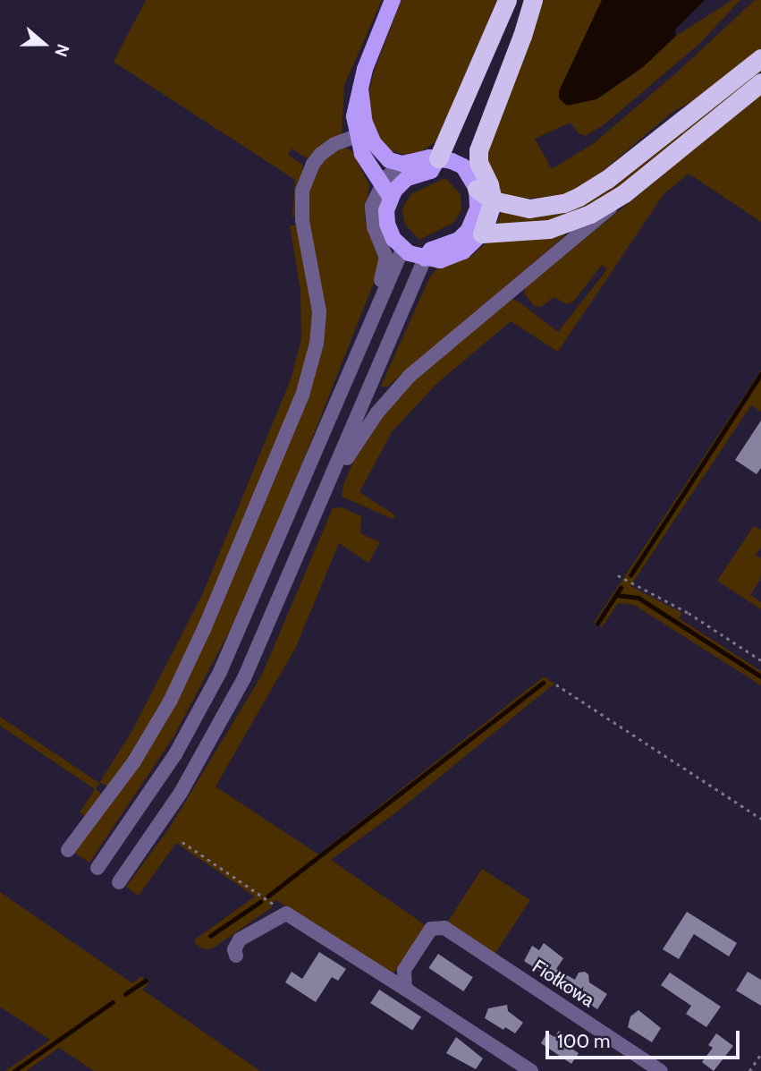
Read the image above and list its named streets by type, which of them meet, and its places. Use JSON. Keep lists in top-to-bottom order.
{
  "streets": {
    "street": ["Fiołkowa"]
  },
  "scale_bar": "100 m",
  "north": "right"
}
